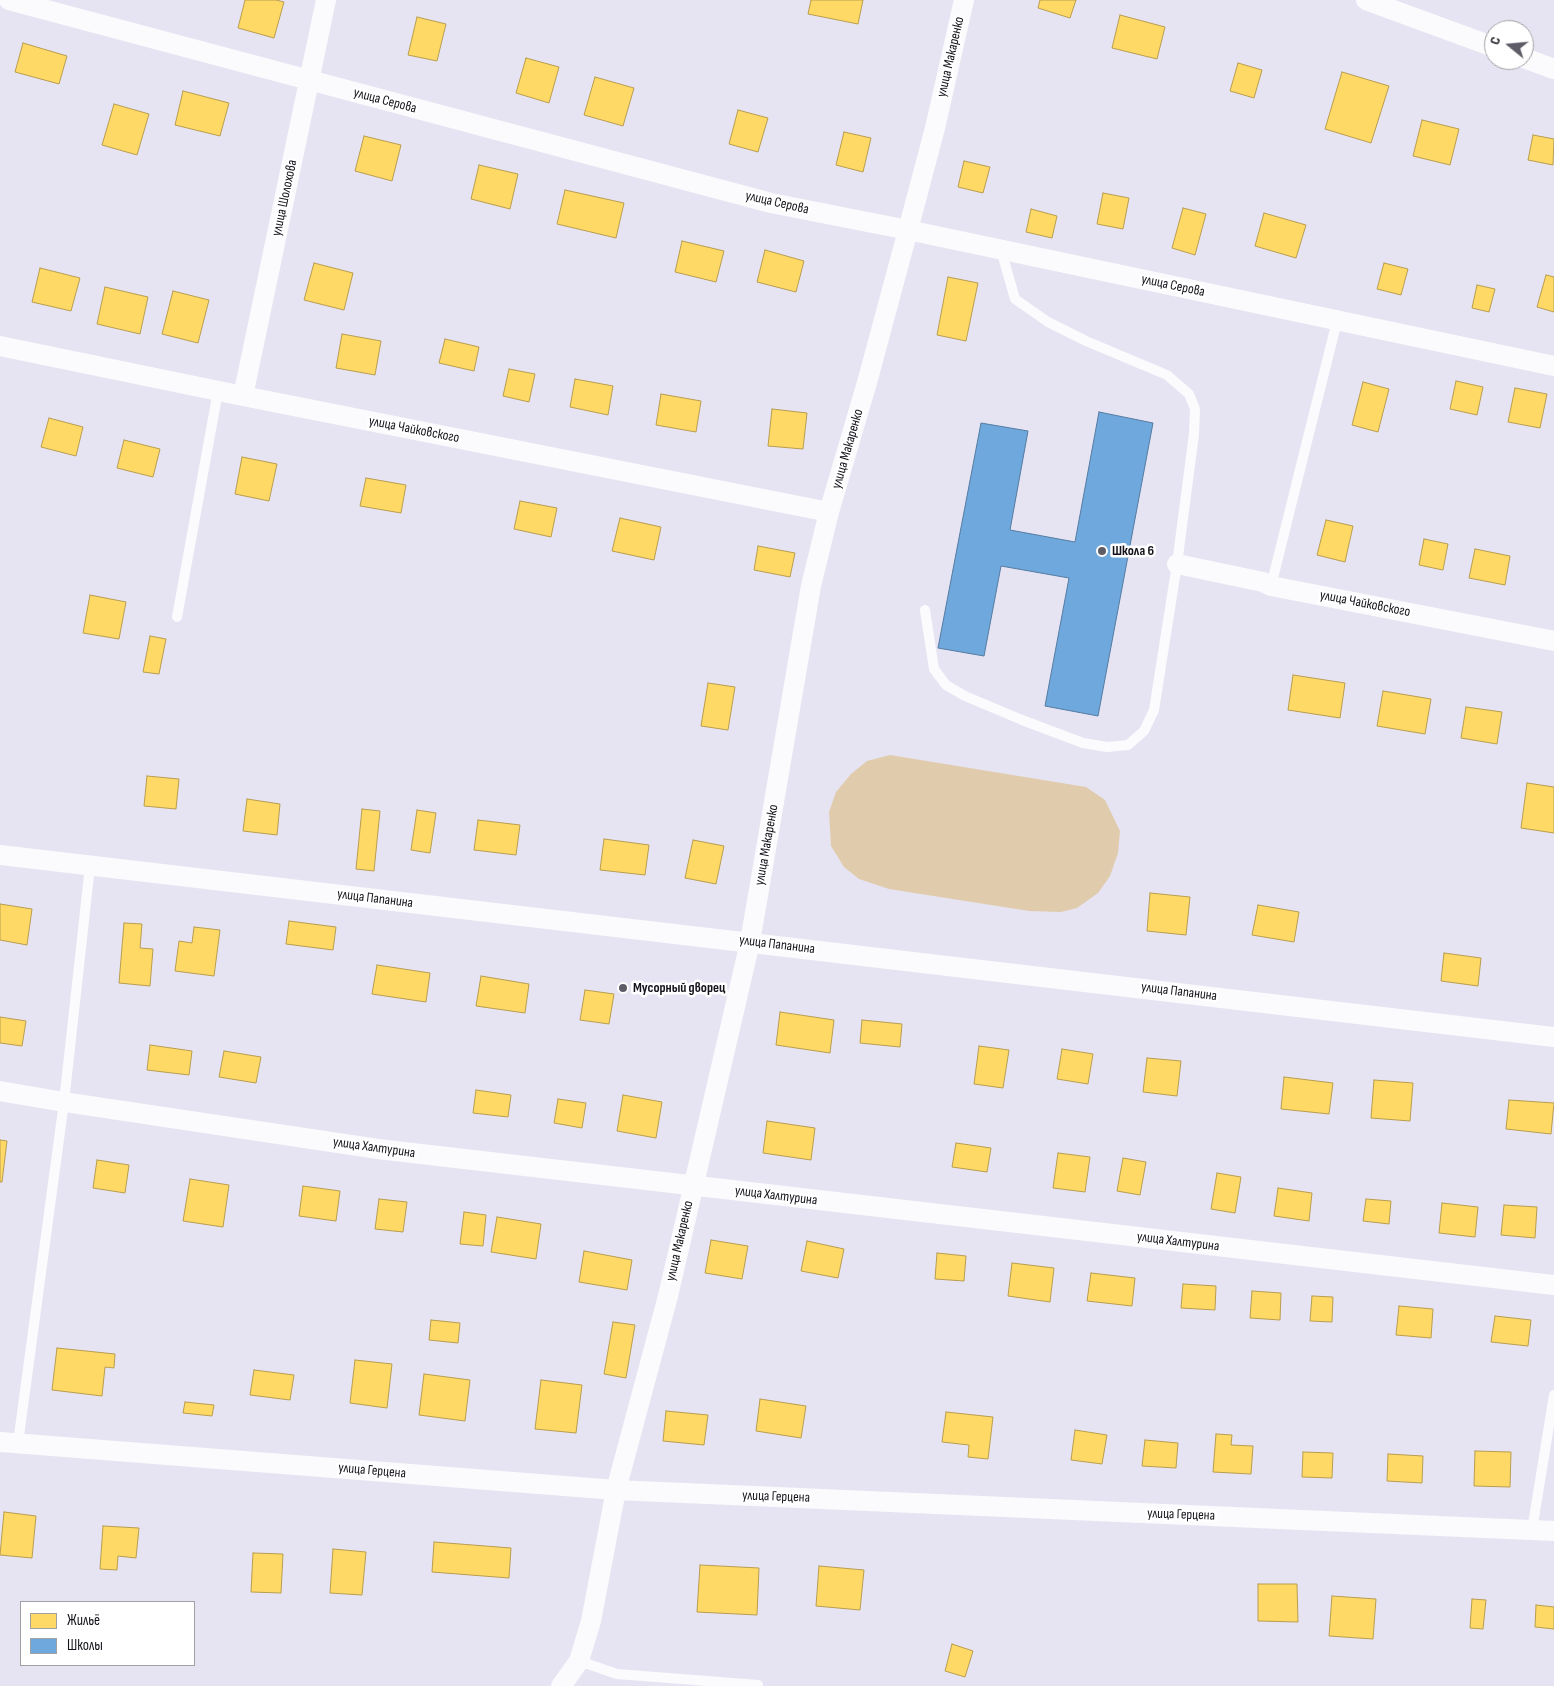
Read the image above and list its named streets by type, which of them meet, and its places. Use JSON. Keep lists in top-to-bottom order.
{
  "streets": {
    "street": [
      "улица Макаренко",
      "улица Серова",
      "улица Шолохова",
      "улица Чайковского",
      "улица Папанина",
      "улица Халтурина",
      "улица Герцена"
    ]
  },
  "crossings": [
    ["улица Макаренко", "улица Серова"],
    ["улица Макаренко", "улица Чайковского"],
    ["улица Макаренко", "улица Папанина"],
    ["улица Макаренко", "улица Халтурина"],
    ["улица Макаренко", "улица Герцена"],
    ["улица Серова", "улица Шолохова"],
    ["улица Шолохова", "улица Чайковского"]
  ],
  "places": ["Школа 6", "Мусорный дворец"],
  "legend": ["Жильё", "Школы"],
  "north": "left"
}
